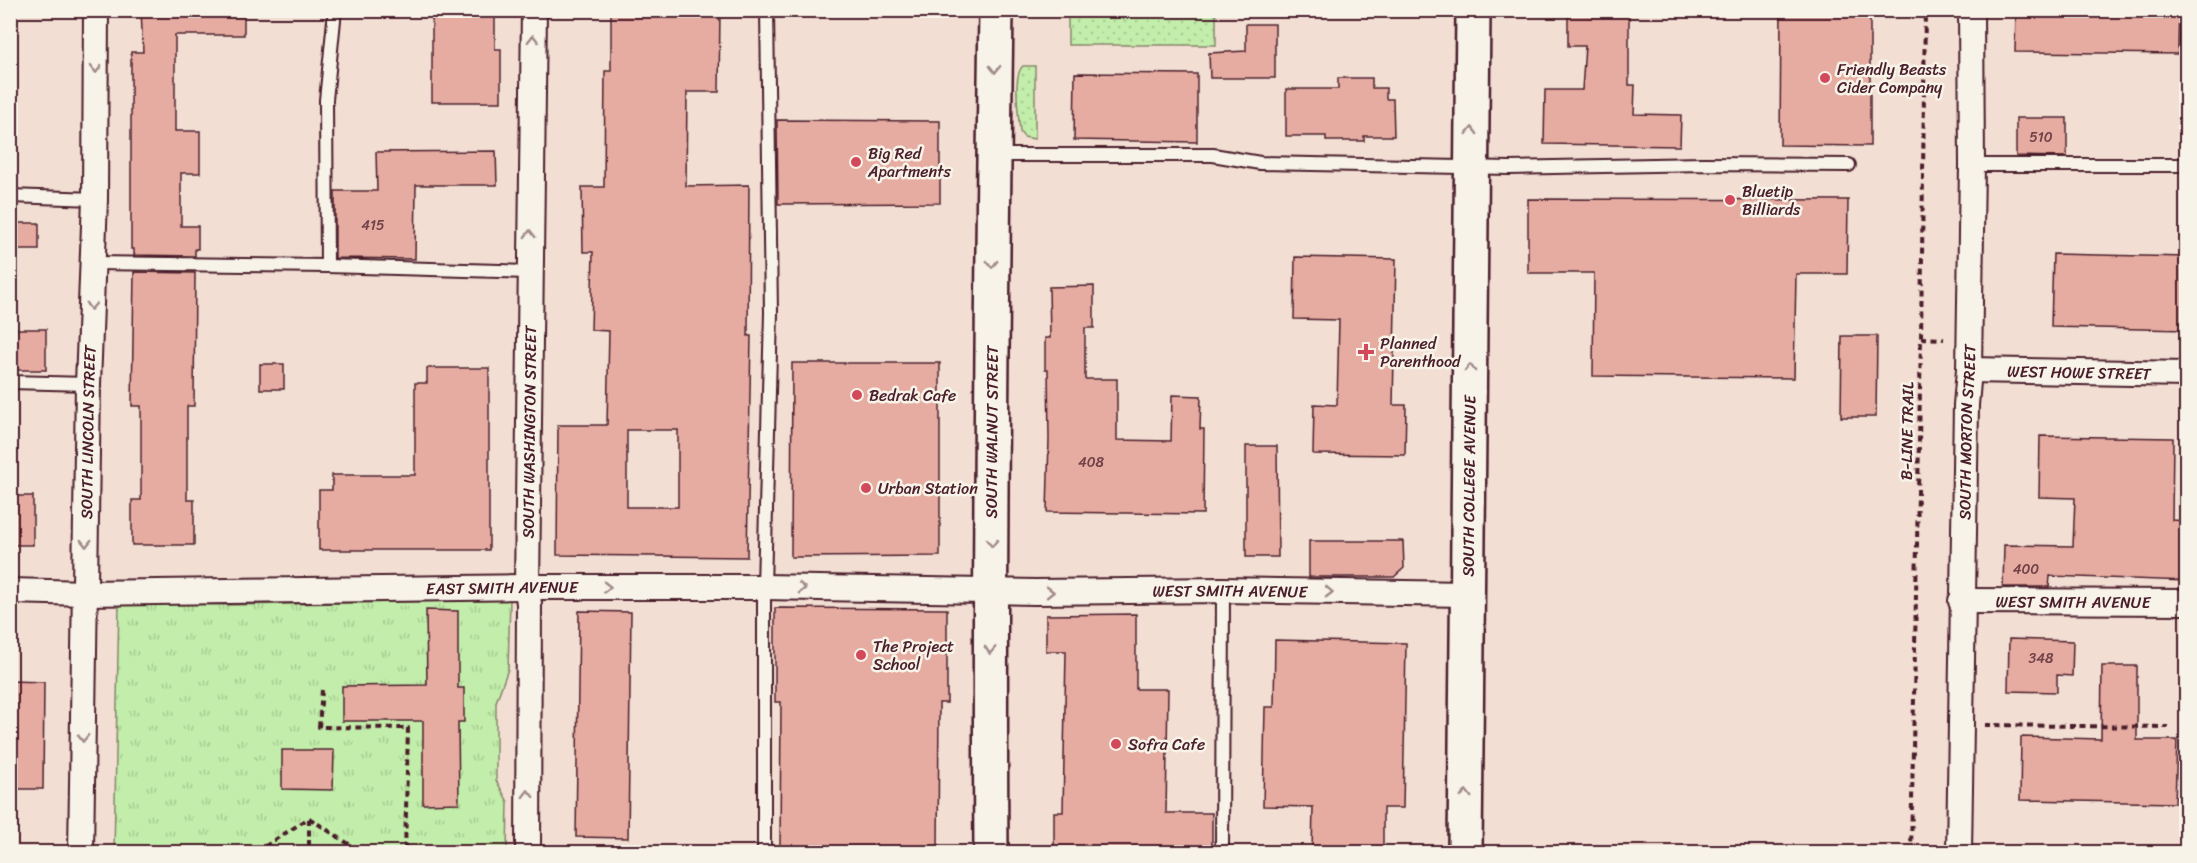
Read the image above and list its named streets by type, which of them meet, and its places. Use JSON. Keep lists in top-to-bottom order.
{
  "streets": {
    "main road": ["SOUTH WALNUT STREET", "SOUTH COLLEGE AVENUE"],
    "street": [
      "WEST HOWE STREET",
      "SOUTH LINCOLN STREET",
      "SOUTH WASHINGTON STREET",
      "SOUTH MORTON STREET",
      "EAST SMITH AVENUE",
      "WEST SMITH AVENUE"
    ],
    "path": ["B-LINE TRAIL"]
  },
  "crossings": [
    ["WEST HOWE STREET", "SOUTH MORTON STREET"],
    ["SOUTH LINCOLN STREET", "EAST SMITH AVENUE"],
    ["SOUTH WASHINGTON STREET", "EAST SMITH AVENUE"],
    ["SOUTH WALNUT STREET", "EAST SMITH AVENUE"],
    ["SOUTH WALNUT STREET", "WEST SMITH AVENUE"],
    ["SOUTH MORTON STREET", "WEST SMITH AVENUE"],
    ["SOUTH COLLEGE AVENUE", "WEST SMITH AVENUE"],
    ["EAST SMITH AVENUE", "WEST SMITH AVENUE"]
  ],
  "one_way": [
    "SOUTH LINCOLN STREET",
    "SOUTH WASHINGTON STREET",
    "SOUTH WALNUT STREET",
    "SOUTH COLLEGE AVENUE",
    "EAST SMITH AVENUE",
    "WEST SMITH AVENUE"
  ],
  "places": {
    "other": [
      "Friendly Beasts Cider Company",
      "Big Red Apartments",
      "Bluetip Billiards",
      "Bedrak Cafe",
      "Urban Station",
      "The Project School",
      "Sofra Cafe"
    ],
    "health": ["Planned Parenthood"]
  },
  "house_numbers": [
    "510",
    "415",
    "408",
    "400",
    "348"
  ]
}
